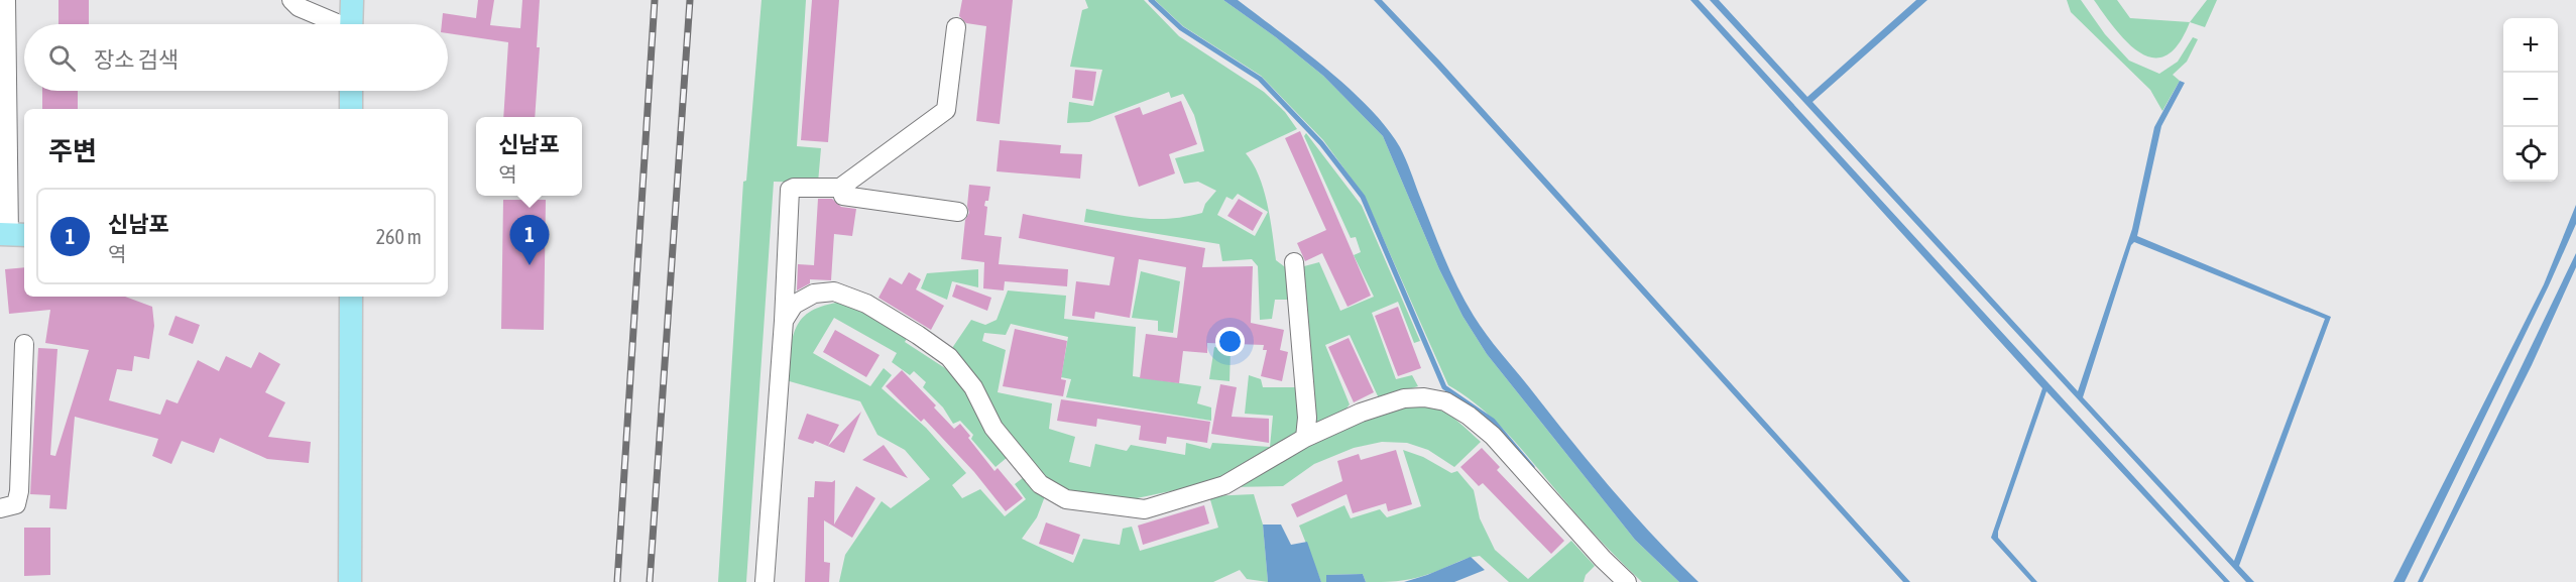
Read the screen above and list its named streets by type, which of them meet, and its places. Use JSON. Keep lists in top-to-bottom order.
{
  "page": {
    "map_buttons": ["+", "−"],
    "search": "장소 검색",
    "heading": "주변",
    "popup": ["신남포", "역"],
    "list": [
      {
        "mark": "1",
        "name": "신남포",
        "note": "역",
        "value": "260 m"
      }
    ],
    "pins": "1"
  }
}
